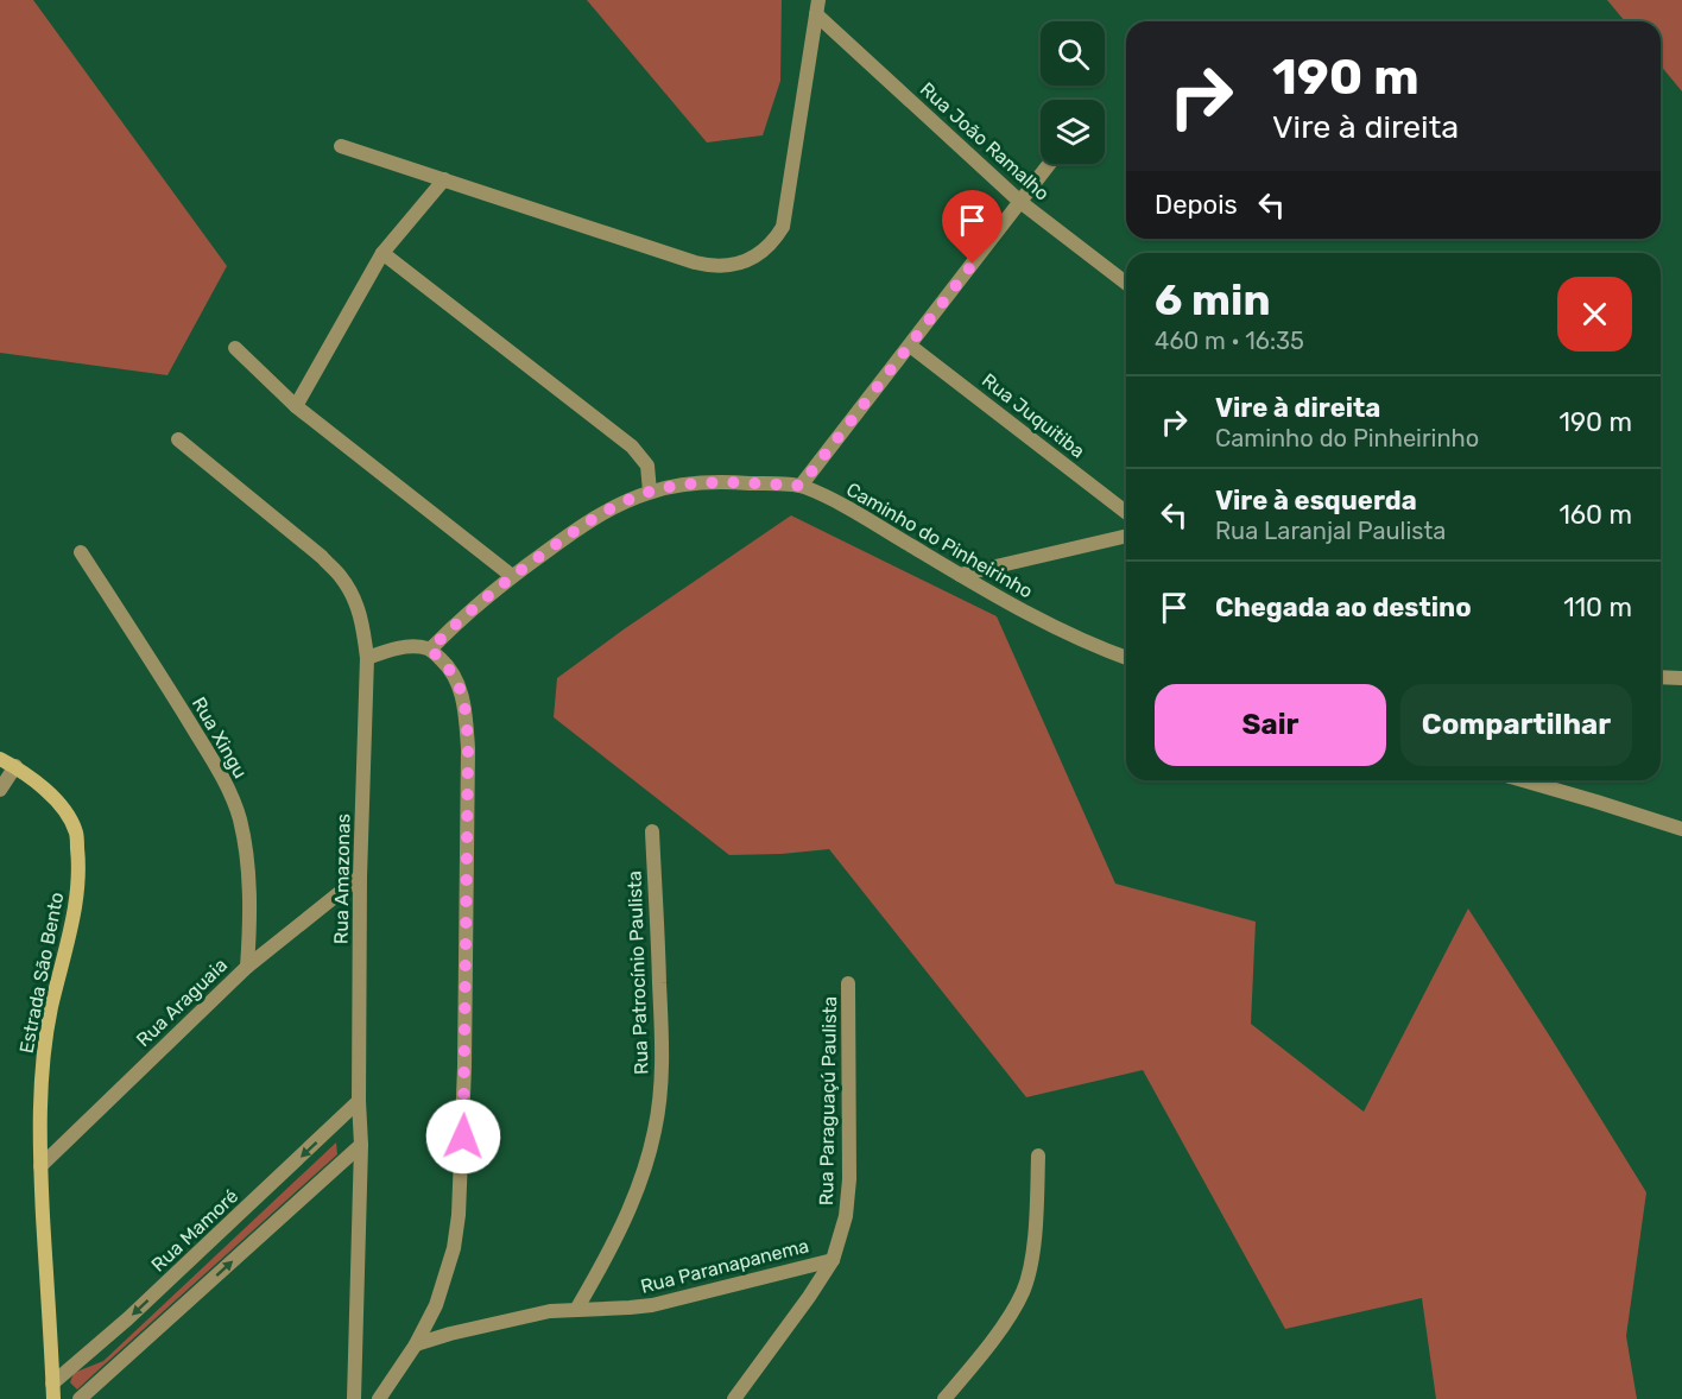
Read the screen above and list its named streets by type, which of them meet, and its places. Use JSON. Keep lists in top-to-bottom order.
{
  "streets": {
    "street": [
      "Rua João Ramalho",
      "Rua Juquitiba",
      "Caminho do Pinheirinho",
      "Rua Xingu",
      "Rua Amazonas",
      "Estrada São Bento",
      "Rua Patrocínio Paulista",
      "Rua Araguaia",
      "Rua Paraguaçú Paulista",
      "Rua Mamoré",
      "Rua Paranapanema"
    ]
  },
  "crossings": [
    ["Rua Xingu", "Rua Araguaia"],
    ["Rua Amazonas", "Rua Araguaia"],
    ["Rua Amazonas", "Rua Mamoré"],
    ["Estrada São Bento", "Rua Araguaia"],
    ["Estrada São Bento", "Rua Mamoré"],
    ["Rua Patrocínio Paulista", "Rua Paranapanema"],
    ["Rua Paraguaçú Paulista", "Rua Paranapanema"]
  ],
  "page": {
    "turn": ["190 m", "Vire à direita"],
    "then": "Depois",
    "heading": ["6 min", "460 m · 16:35"],
    "list": [
      {
        "name": "Vire à direita",
        "note": "Caminho do Pinheirinho",
        "value": "190 m"
      },
      {
        "name": "Vire à esquerda",
        "note": "Rua Laranjal Paulista",
        "value": "160 m"
      },
      {
        "name": "Chegada ao destino",
        "value": "110 m"
      }
    ],
    "buttons": ["Sair", "Compartilhar"]
  }
}
